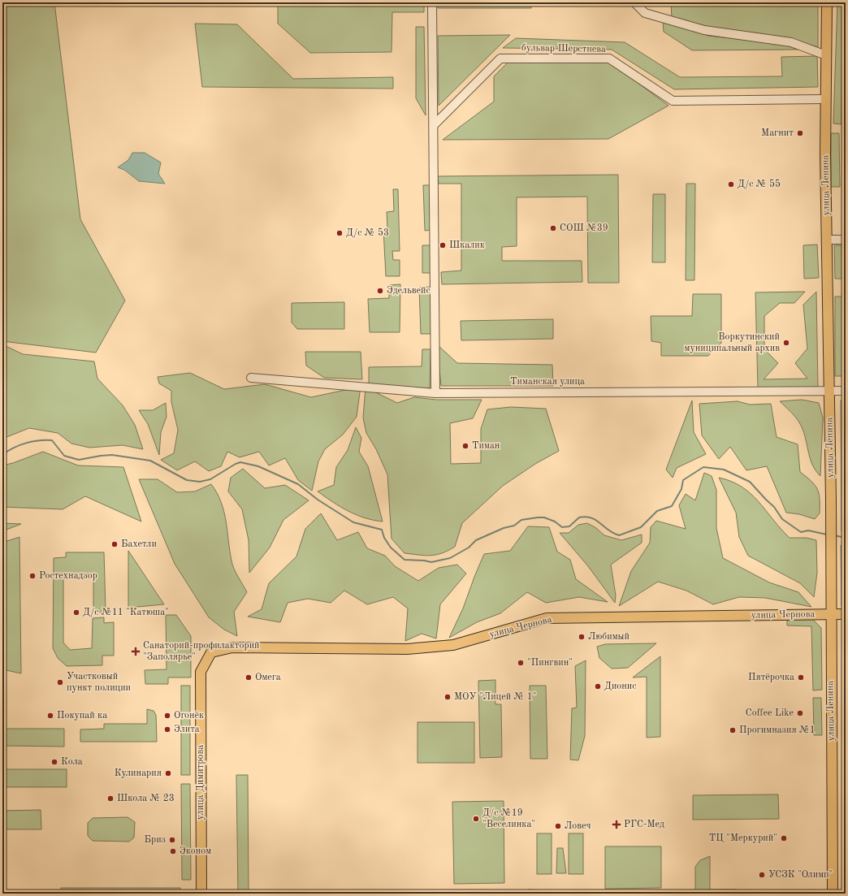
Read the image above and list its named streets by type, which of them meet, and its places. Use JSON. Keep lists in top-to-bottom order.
{
  "streets": {
    "main road": ["улица Ленина", "улица Чернова", "улица Димитрова"],
    "street": ["бульвар Шерстнева", "Тиманская улица"]
  },
  "crossings": [
    ["бульвар Шерстнева", "улица Ленина"],
    ["улица Ленина", "Тиманская улица"],
    ["улица Ленина", "улица Чернова"],
    ["улица Чернова", "улица Димитрова"]
  ],
  "places": {
    "other": [
      "Магнит",
      "Д/с № 55",
      "СОШ №39",
      "Д/с № 53",
      "Шкалик",
      "Эдельвейс",
      "Воркутинский муниципальный архив",
      "Тиман",
      "Бахетли",
      "Ростехнадзор",
      "Д/с №11 \"Катюша\"",
      "Любимый",
      "\"Пингвин\"",
      "Омега",
      "Пятёрочка",
      "Участковый пункт полиции",
      "Дионис",
      "МОУ \"Лицей № 1\"",
      "Coffee Like",
      "Покупай ка",
      "Огонёк",
      "Элита",
      "Прогимназия №1",
      "Кола",
      "Кулинария",
      "Школа № 23",
      "Д/с №19 \"Веселинка\"",
      "Ловеч",
      "ТЦ \"Меркурий\"",
      "Бриз",
      "Эконом",
      "УСЗК \"Олимп\""
    ],
    "health": ["Санаторий-профилакторий \"Заполярье\"", "РГС-Мед"]
  }
}
